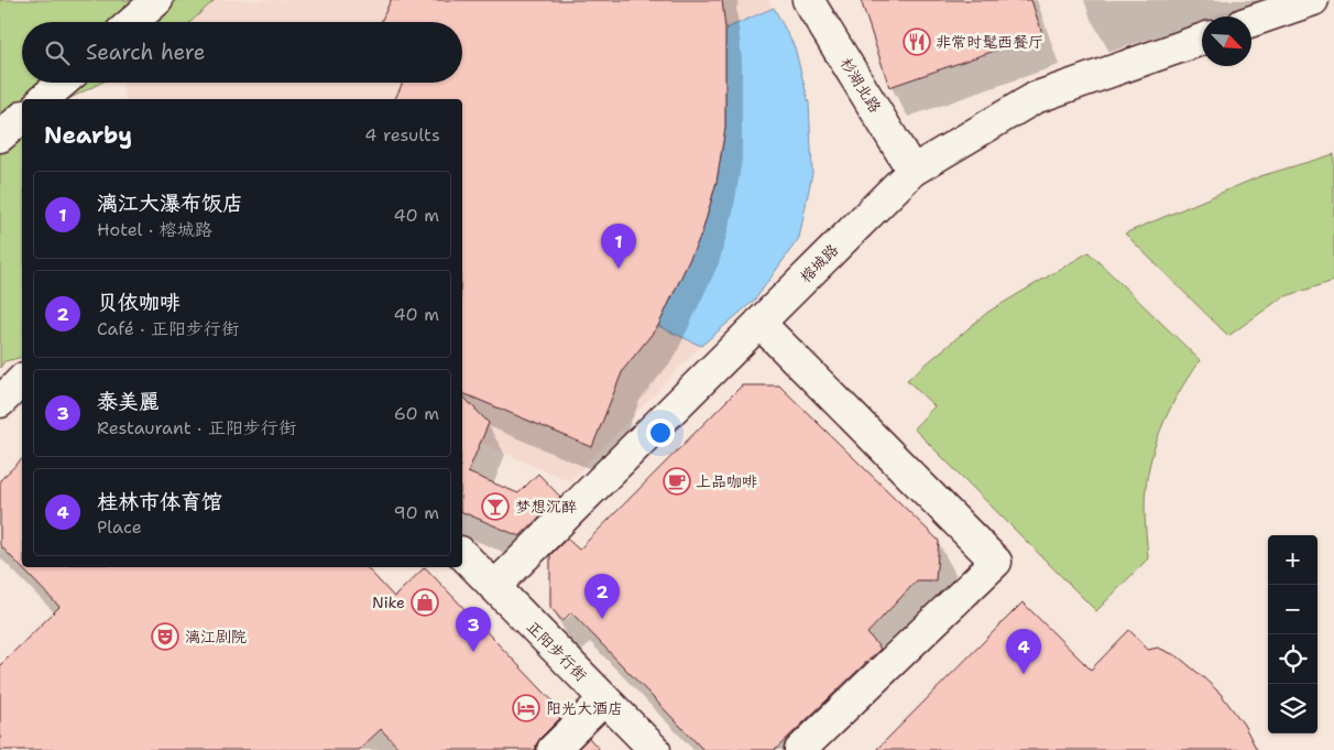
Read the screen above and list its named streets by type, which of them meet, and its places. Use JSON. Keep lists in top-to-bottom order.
{
  "streets": {
    "street": ["杉湖北路", "榕城路", "正阳步行街"]
  },
  "crossings": [
    ["杉湖北路", "榕城路"],
    ["榕城路", "正阳步行街"]
  ],
  "places": {
    "restaurant": ["非常时髦西餐厅"],
    "cafe": ["上品咖啡"],
    "bar": ["梦想沉醉"],
    "shop": ["Nike"],
    "theatre": ["漓江剧院"],
    "hotel": ["阳光大酒店"]
  },
  "north": "bottom right",
  "page": {
    "search": "Search here",
    "heading": ["Nearby", "4 results"],
    "list": [
      {
        "mark": "1",
        "name": "漓江大瀑布饭店",
        "note": "Hotel · 榕城路",
        "value": "40 m"
      },
      {
        "mark": "2",
        "name": "贝依咖啡",
        "note": "Café · 正阳步行街",
        "value": "40 m"
      },
      {
        "mark": "3",
        "name": "泰美麗",
        "note": "Restaurant · 正阳步行街",
        "value": "60 m"
      },
      {
        "mark": "4",
        "name": "桂林市体育馆",
        "note": "Place",
        "value": "90 m"
      }
    ],
    "pins": [
      "1",
      "2",
      "3",
      "4"
    ],
    "map_buttons": ["+", "−"]
  }
}
